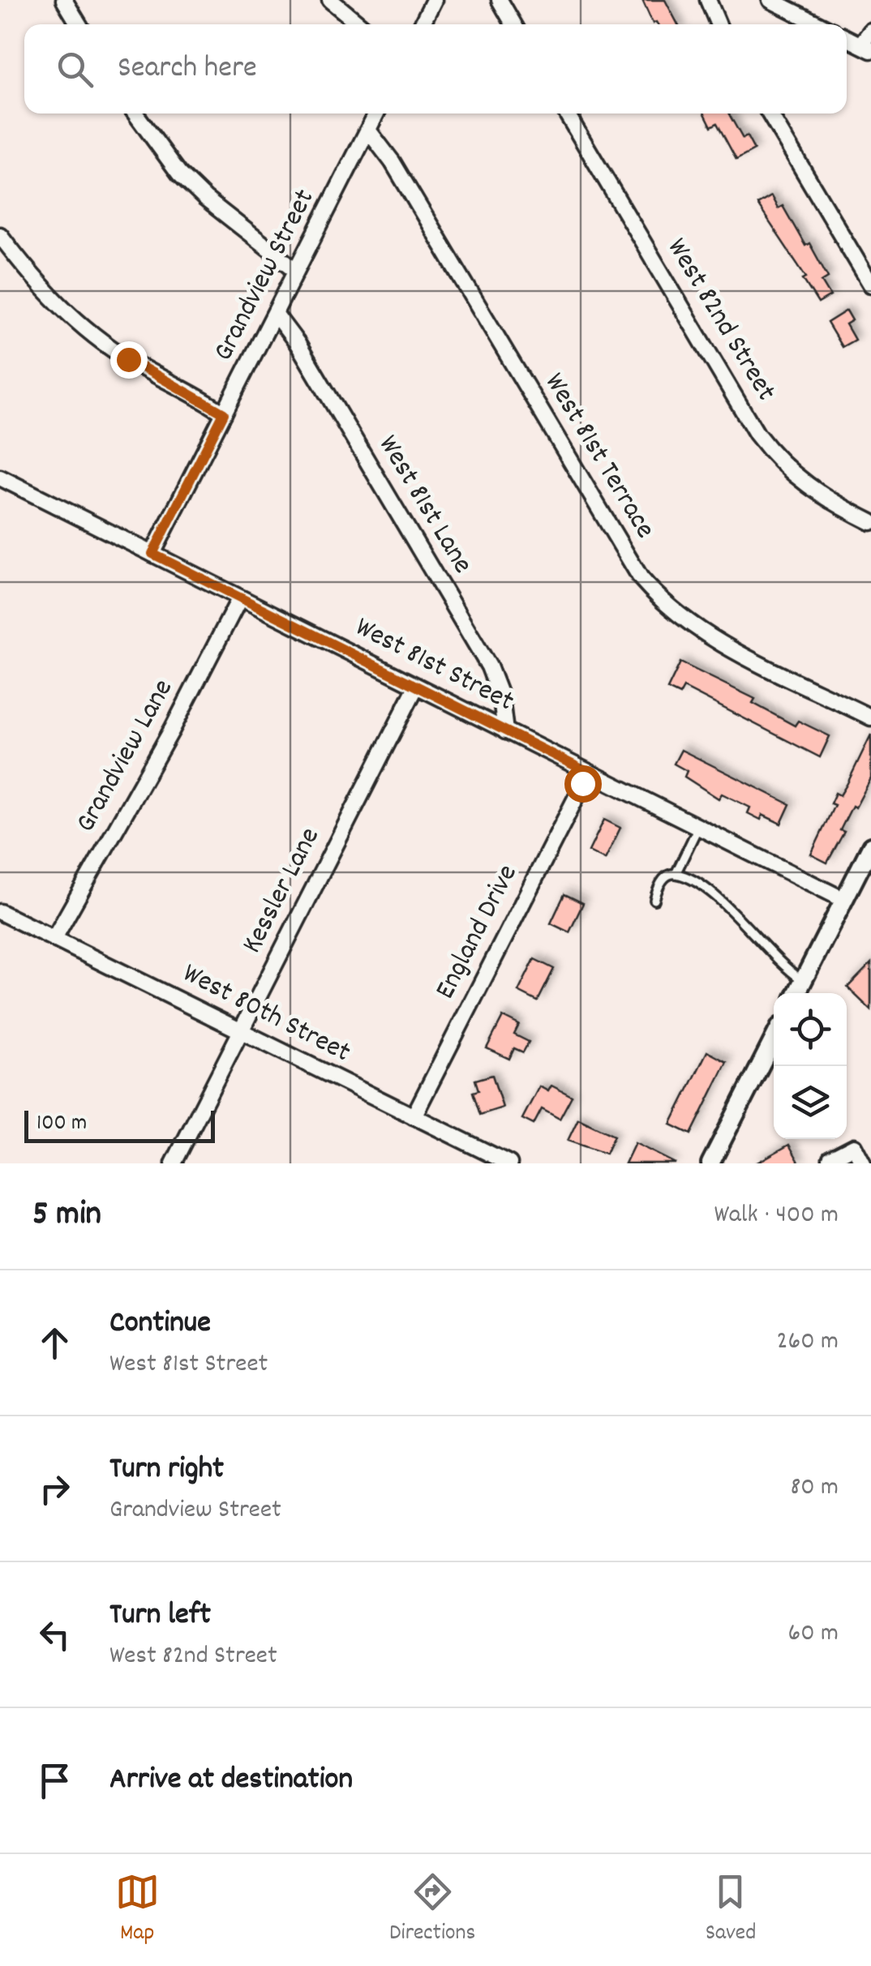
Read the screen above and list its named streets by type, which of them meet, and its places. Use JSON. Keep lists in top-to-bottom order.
{
  "streets": {
    "street": [
      "Grandview Street",
      "West 82nd Street",
      "West 81st Terrace",
      "West 81st Lane",
      "West 81st Street",
      "Grandview Lane",
      "Kessler Lane",
      "England Drive",
      "West 80th Street"
    ]
  },
  "crossings": [
    ["Grandview Street", "West 81st Terrace"],
    ["Grandview Street", "West 81st Lane"],
    ["Grandview Street", "West 81st Street"],
    ["West 81st Lane", "West 81st Street"],
    ["West 81st Street", "Grandview Lane"],
    ["West 81st Street", "Kessler Lane"],
    ["West 81st Street", "England Drive"],
    ["Grandview Lane", "West 80th Street"],
    ["Kessler Lane", "West 80th Street"],
    ["England Drive", "West 80th Street"]
  ],
  "scale_bar": "100 m",
  "page": {
    "search": "Search here",
    "scale": "100 m",
    "heading": ["5 min", "Walk · 400 m"],
    "list": [
      ["Continue", "West 81st Street", "260 m"],
      ["Turn right", "Grandview Street", "80 m"],
      ["Turn left", "West 82nd Street", "60 m"],
      "Arrive at destination"
    ],
    "nav": ["Map", "Directions", "Saved"]
  }
}
